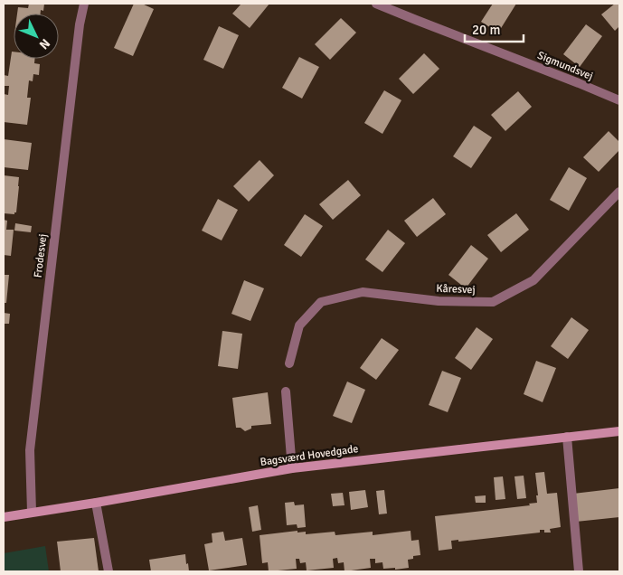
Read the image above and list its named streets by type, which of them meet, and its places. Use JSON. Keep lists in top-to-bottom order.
{
  "streets": {
    "street": [
      "Sigmundsvej",
      "Frodesvej",
      "Kåresvej",
      "Bagsværd Hovedgade"
    ]
  },
  "crossings": [
    ["Frodesvej", "Bagsværd Hovedgade"]
  ],
  "scale_bar": "20 m",
  "north": "bottom right"
}
